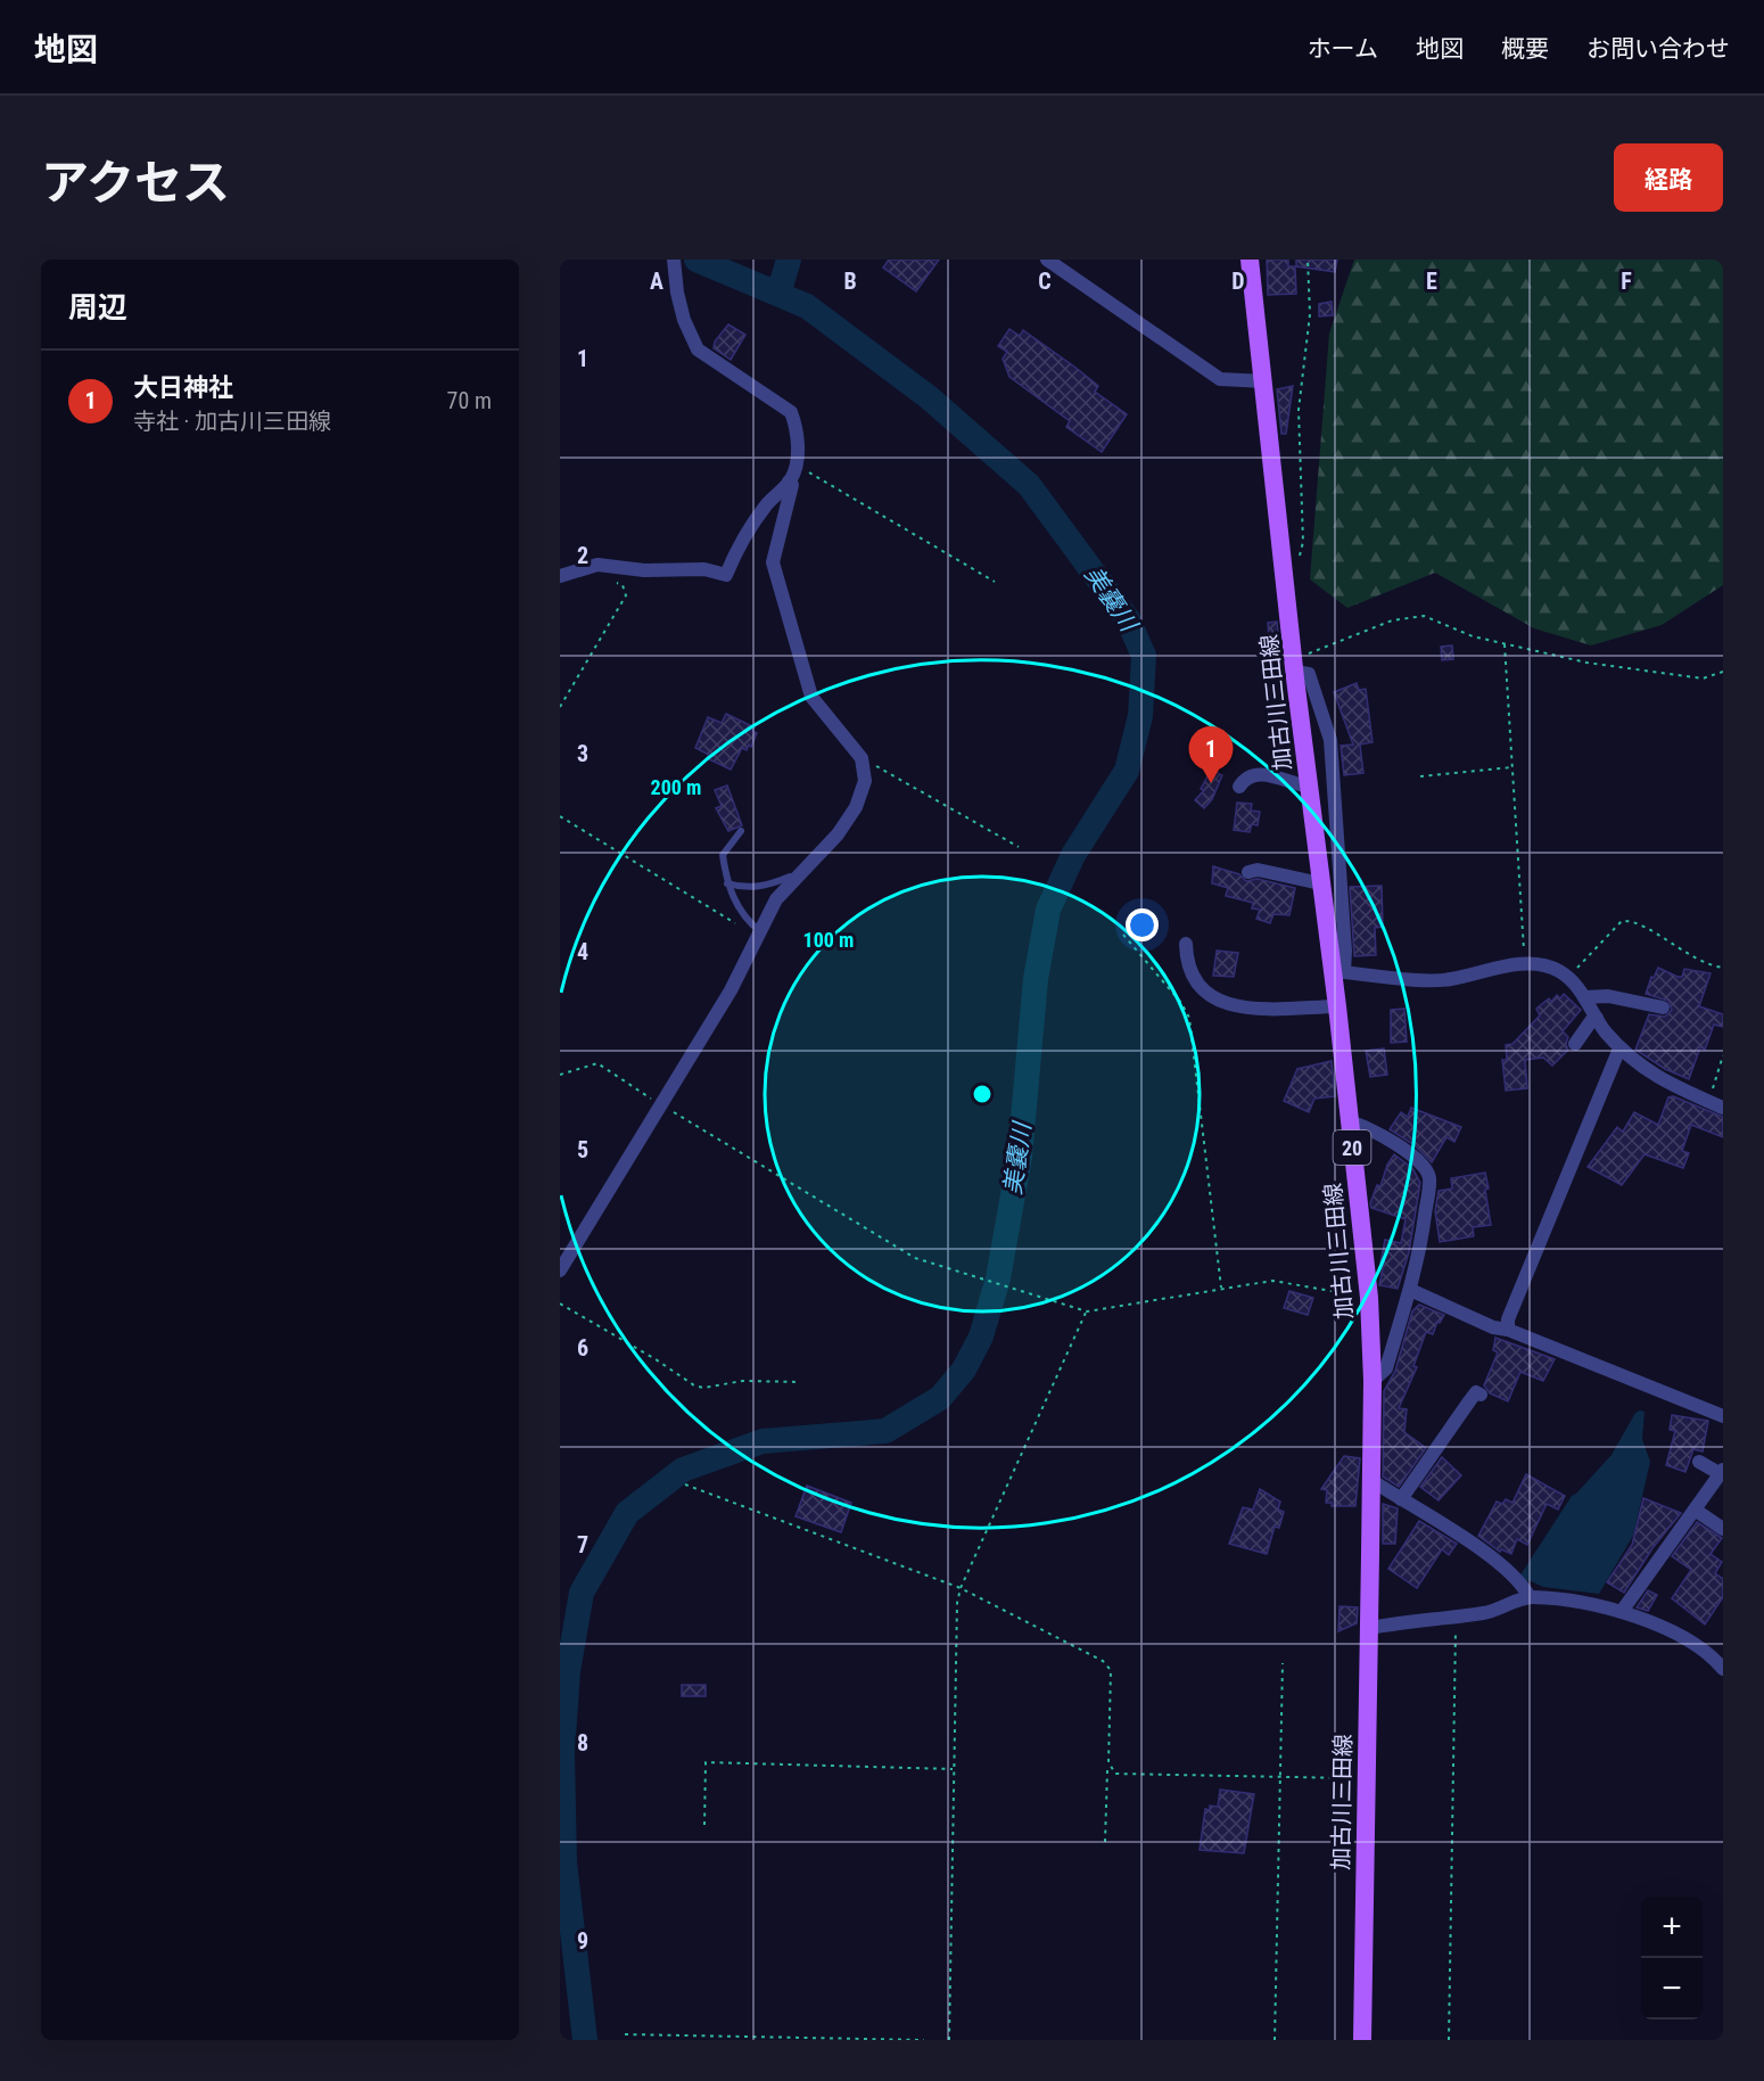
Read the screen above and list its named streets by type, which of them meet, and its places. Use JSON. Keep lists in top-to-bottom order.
{
  "streets": {
    "main road": ["加古川三田線", "20"]
  },
  "water": ["美嚢川"],
  "page": {
    "header": "地図",
    "nav": [
      "ホーム",
      "地図",
      "概要",
      "お問い合わせ"
    ],
    "title": "アクセス",
    "buttons": "経路",
    "heading": "周辺",
    "list": [
      {
        "mark": "1",
        "name": "大日神社",
        "note": "寺社 · 加古川三田線",
        "value": "70 m"
      }
    ],
    "pins": "1",
    "map_buttons": ["+", "−"]
  },
  "grid": {
    "columns": [
      "A",
      "B",
      "C",
      "D",
      "E",
      "F"
    ],
    "rows": [
      "1",
      "2",
      "3",
      "4",
      "5",
      "6",
      "7",
      "8",
      "9"
    ]
  },
  "rings": ["200 m", "100 m"]
}
